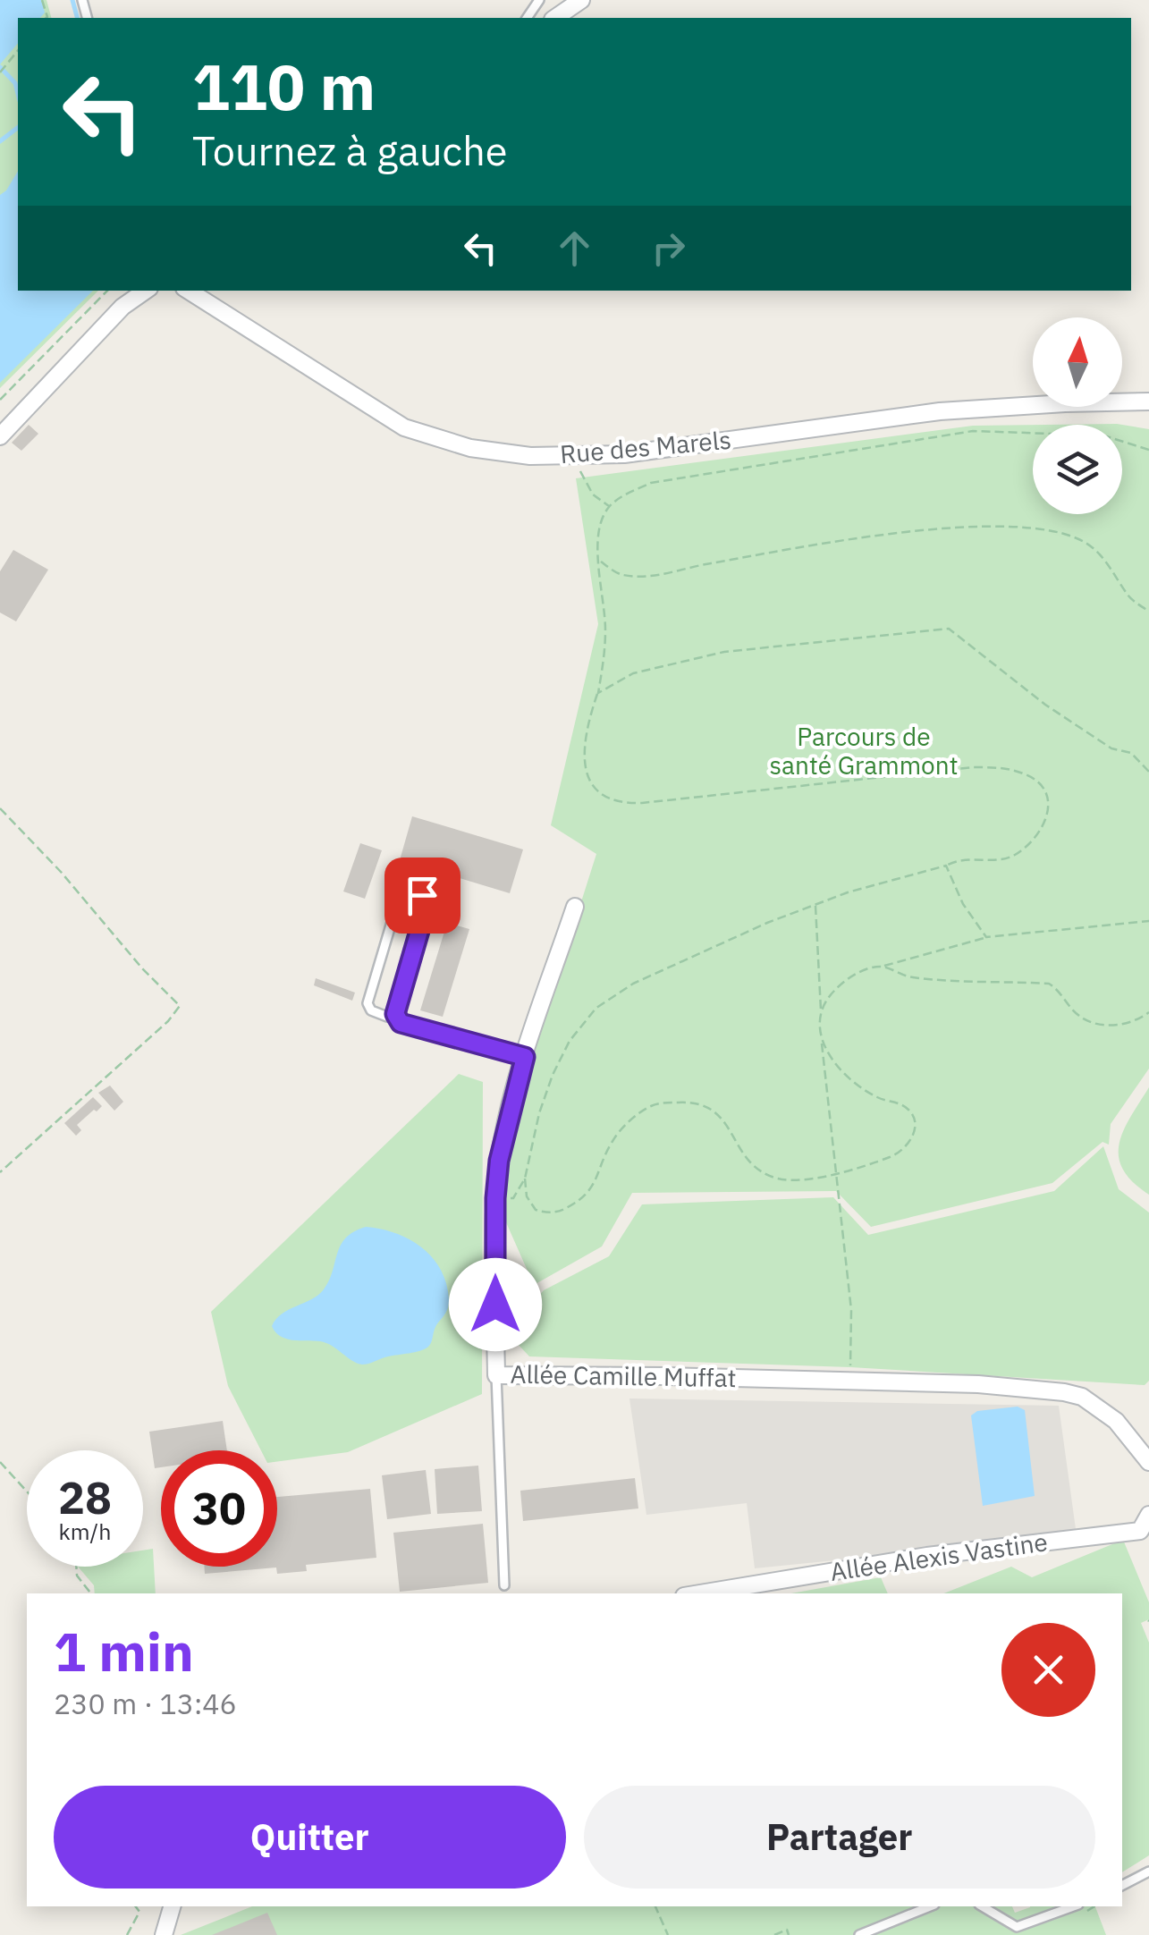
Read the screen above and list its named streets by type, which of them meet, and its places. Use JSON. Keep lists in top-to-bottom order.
{
  "streets": {
    "street": ["Rue des Marels", "Allée Camille Muffat", "Allée Alexis Vastine"]
  },
  "parks": ["Parcours de santé Grammont"],
  "north": "top",
  "page": {
    "turn": ["110 m", "Tournez à gauche"],
    "speed": "28 km/h",
    "limit": "30",
    "heading": ["1 min", "230 m · 13:46"],
    "buttons": ["Quitter", "Partager"]
  }
}
